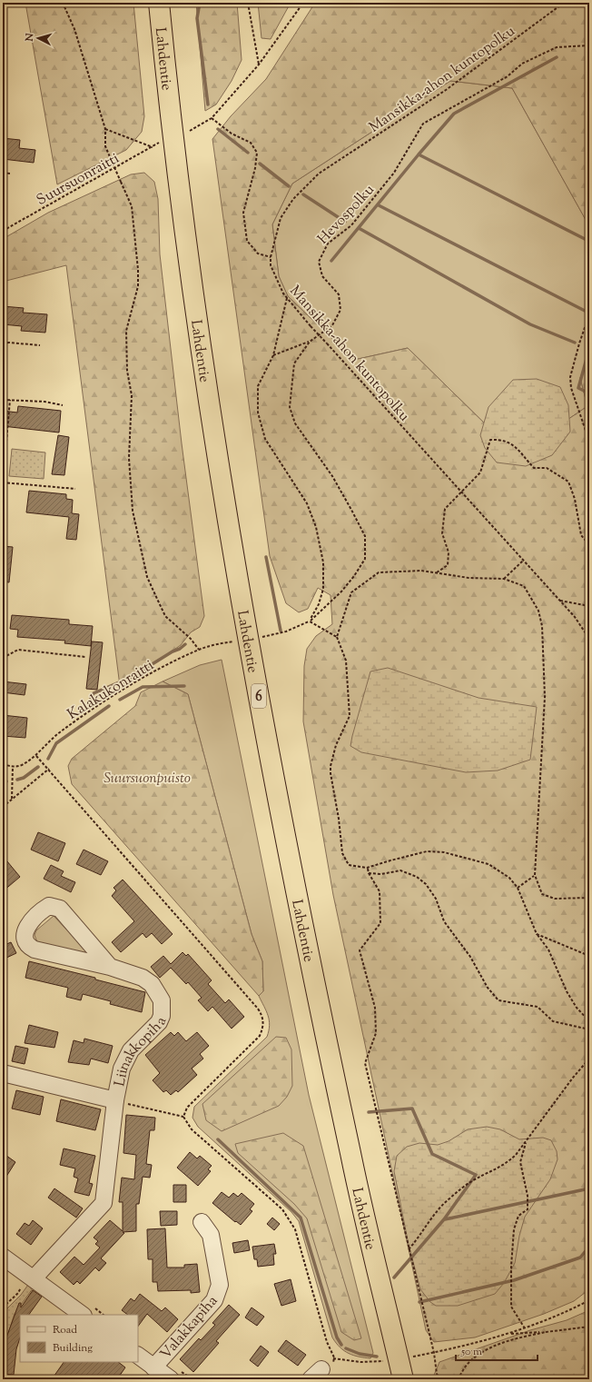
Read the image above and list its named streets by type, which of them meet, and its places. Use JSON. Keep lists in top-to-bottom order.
{
  "streets": {
    "highway": ["Lahdentie", "6"],
    "street": ["Liinakkopiha", "Valakkapiha"],
    "path": [
      "Mansikka-ahon kuntopolku",
      "Suursuonraitti",
      "Hevospolku",
      "Kalakukonraitti"
    ]
  },
  "parks": ["Suursuonpuisto"],
  "legend": ["Road", "Building"],
  "scale_bar": "50 m",
  "north": "left"
}
